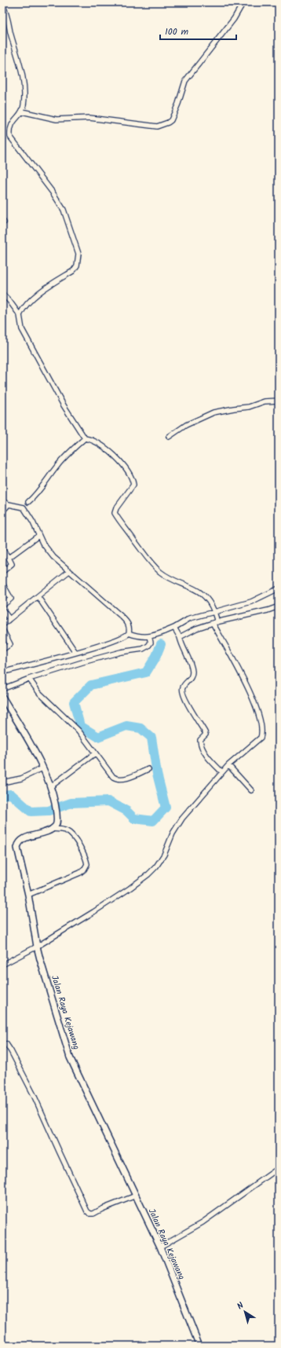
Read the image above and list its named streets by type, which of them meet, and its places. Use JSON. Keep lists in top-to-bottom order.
{
  "streets": {
    "street": ["Jalan Raya Kejawang"]
  },
  "scale_bar": "100 m",
  "north": "top left"
}
